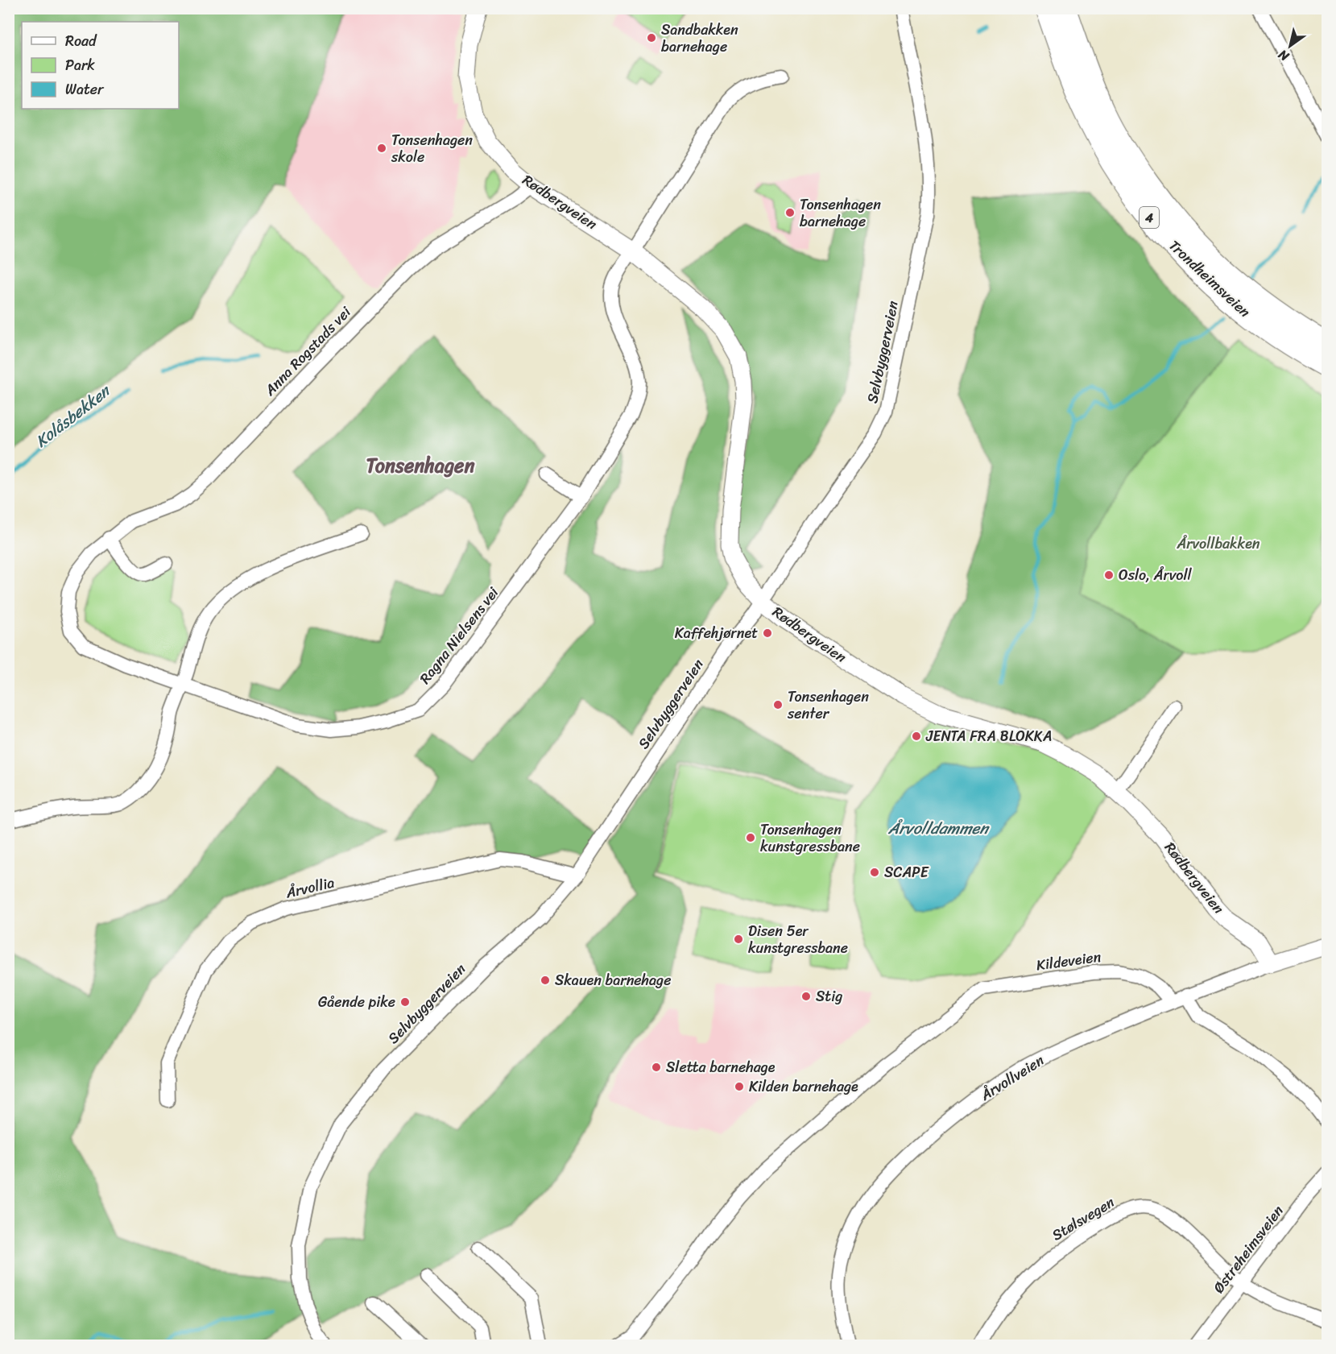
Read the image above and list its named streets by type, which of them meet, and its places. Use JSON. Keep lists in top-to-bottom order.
{
  "streets": {
    "highway": ["4", "Trondheimsveien"],
    "street": [
      "Rødbergveien",
      "Anna Rogstads vei",
      "Selvbyggerveien",
      "Ragna Nielsens vei",
      "Årvollia",
      "Kildeveien",
      "Årvollveien",
      "Stølsvegen",
      "Østreheimsveien"
    ]
  },
  "crossings": [
    ["Rødbergveien", "Anna Rogstads vei"],
    ["Rødbergveien", "Selvbyggerveien"],
    ["Rødbergveien", "Ragna Nielsens vei"],
    ["Rødbergveien", "Årvollveien"],
    ["Anna Rogstads vei", "Ragna Nielsens vei"],
    ["Selvbyggerveien", "Årvollia"],
    ["Kildeveien", "Årvollveien"],
    ["Stølsvegen", "Østreheimsveien"]
  ],
  "districts": ["Tonsenhagen"],
  "water": ["Kolåsbekken", "Årvolldammen"],
  "parks": ["Årvollbakken"],
  "places": [
    "Sandbakken barnehage",
    "Tonsenhagen skole",
    "Tonsenhagen barnehage",
    "Oslo, Årvoll",
    "Kaffehjørnet",
    "Tonsenhagen senter",
    "JENTA FRA BLOKKA",
    "Tonsenhagen kunstgressbane",
    "SCAPE",
    "Disen 5er kunstgressbane",
    "Skauen barnehage",
    "Stig",
    "Gående pike",
    "Sletta barnehage",
    "Kilden barnehage"
  ],
  "legend": ["Road", "Park", "Water"],
  "north": "bottom left"
}
